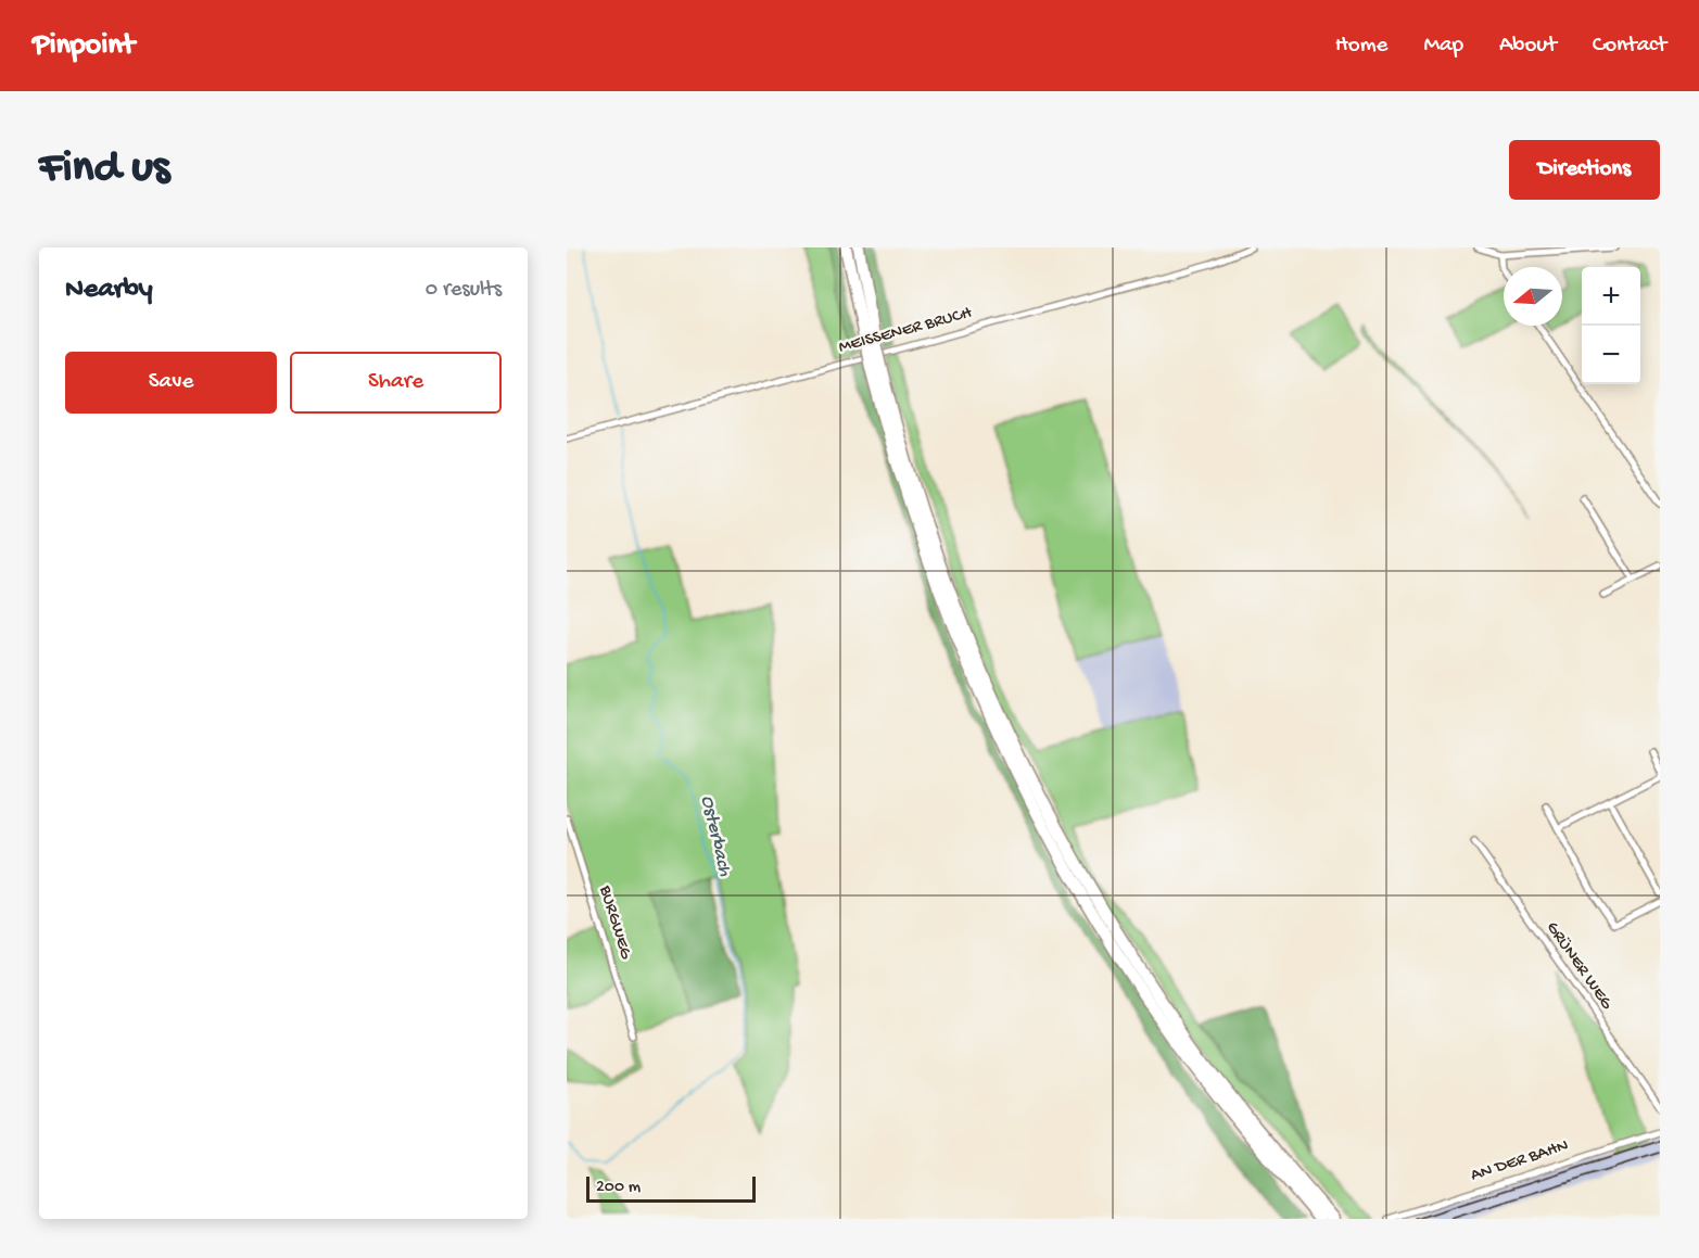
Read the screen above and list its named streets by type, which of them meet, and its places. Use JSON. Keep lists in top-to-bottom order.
{
  "streets": {
    "street": [
      "MEISSENER BRUCH",
      "BURGWEG",
      "GRÜNER WEG",
      "AN DER BAHN"
    ]
  },
  "water": ["Osterbach"],
  "scale_bar": "200 m",
  "north": "left",
  "page": {
    "header": "Pinpoint",
    "nav": [
      "Home",
      "Map",
      "About",
      "Contact"
    ],
    "buttons": [
      "Directions",
      ["Save", "Share"]
    ],
    "title": "Find us",
    "heading": ["Nearby", "0 results"],
    "map_buttons": ["+", "−"],
    "scale": "200 m"
  }
}
